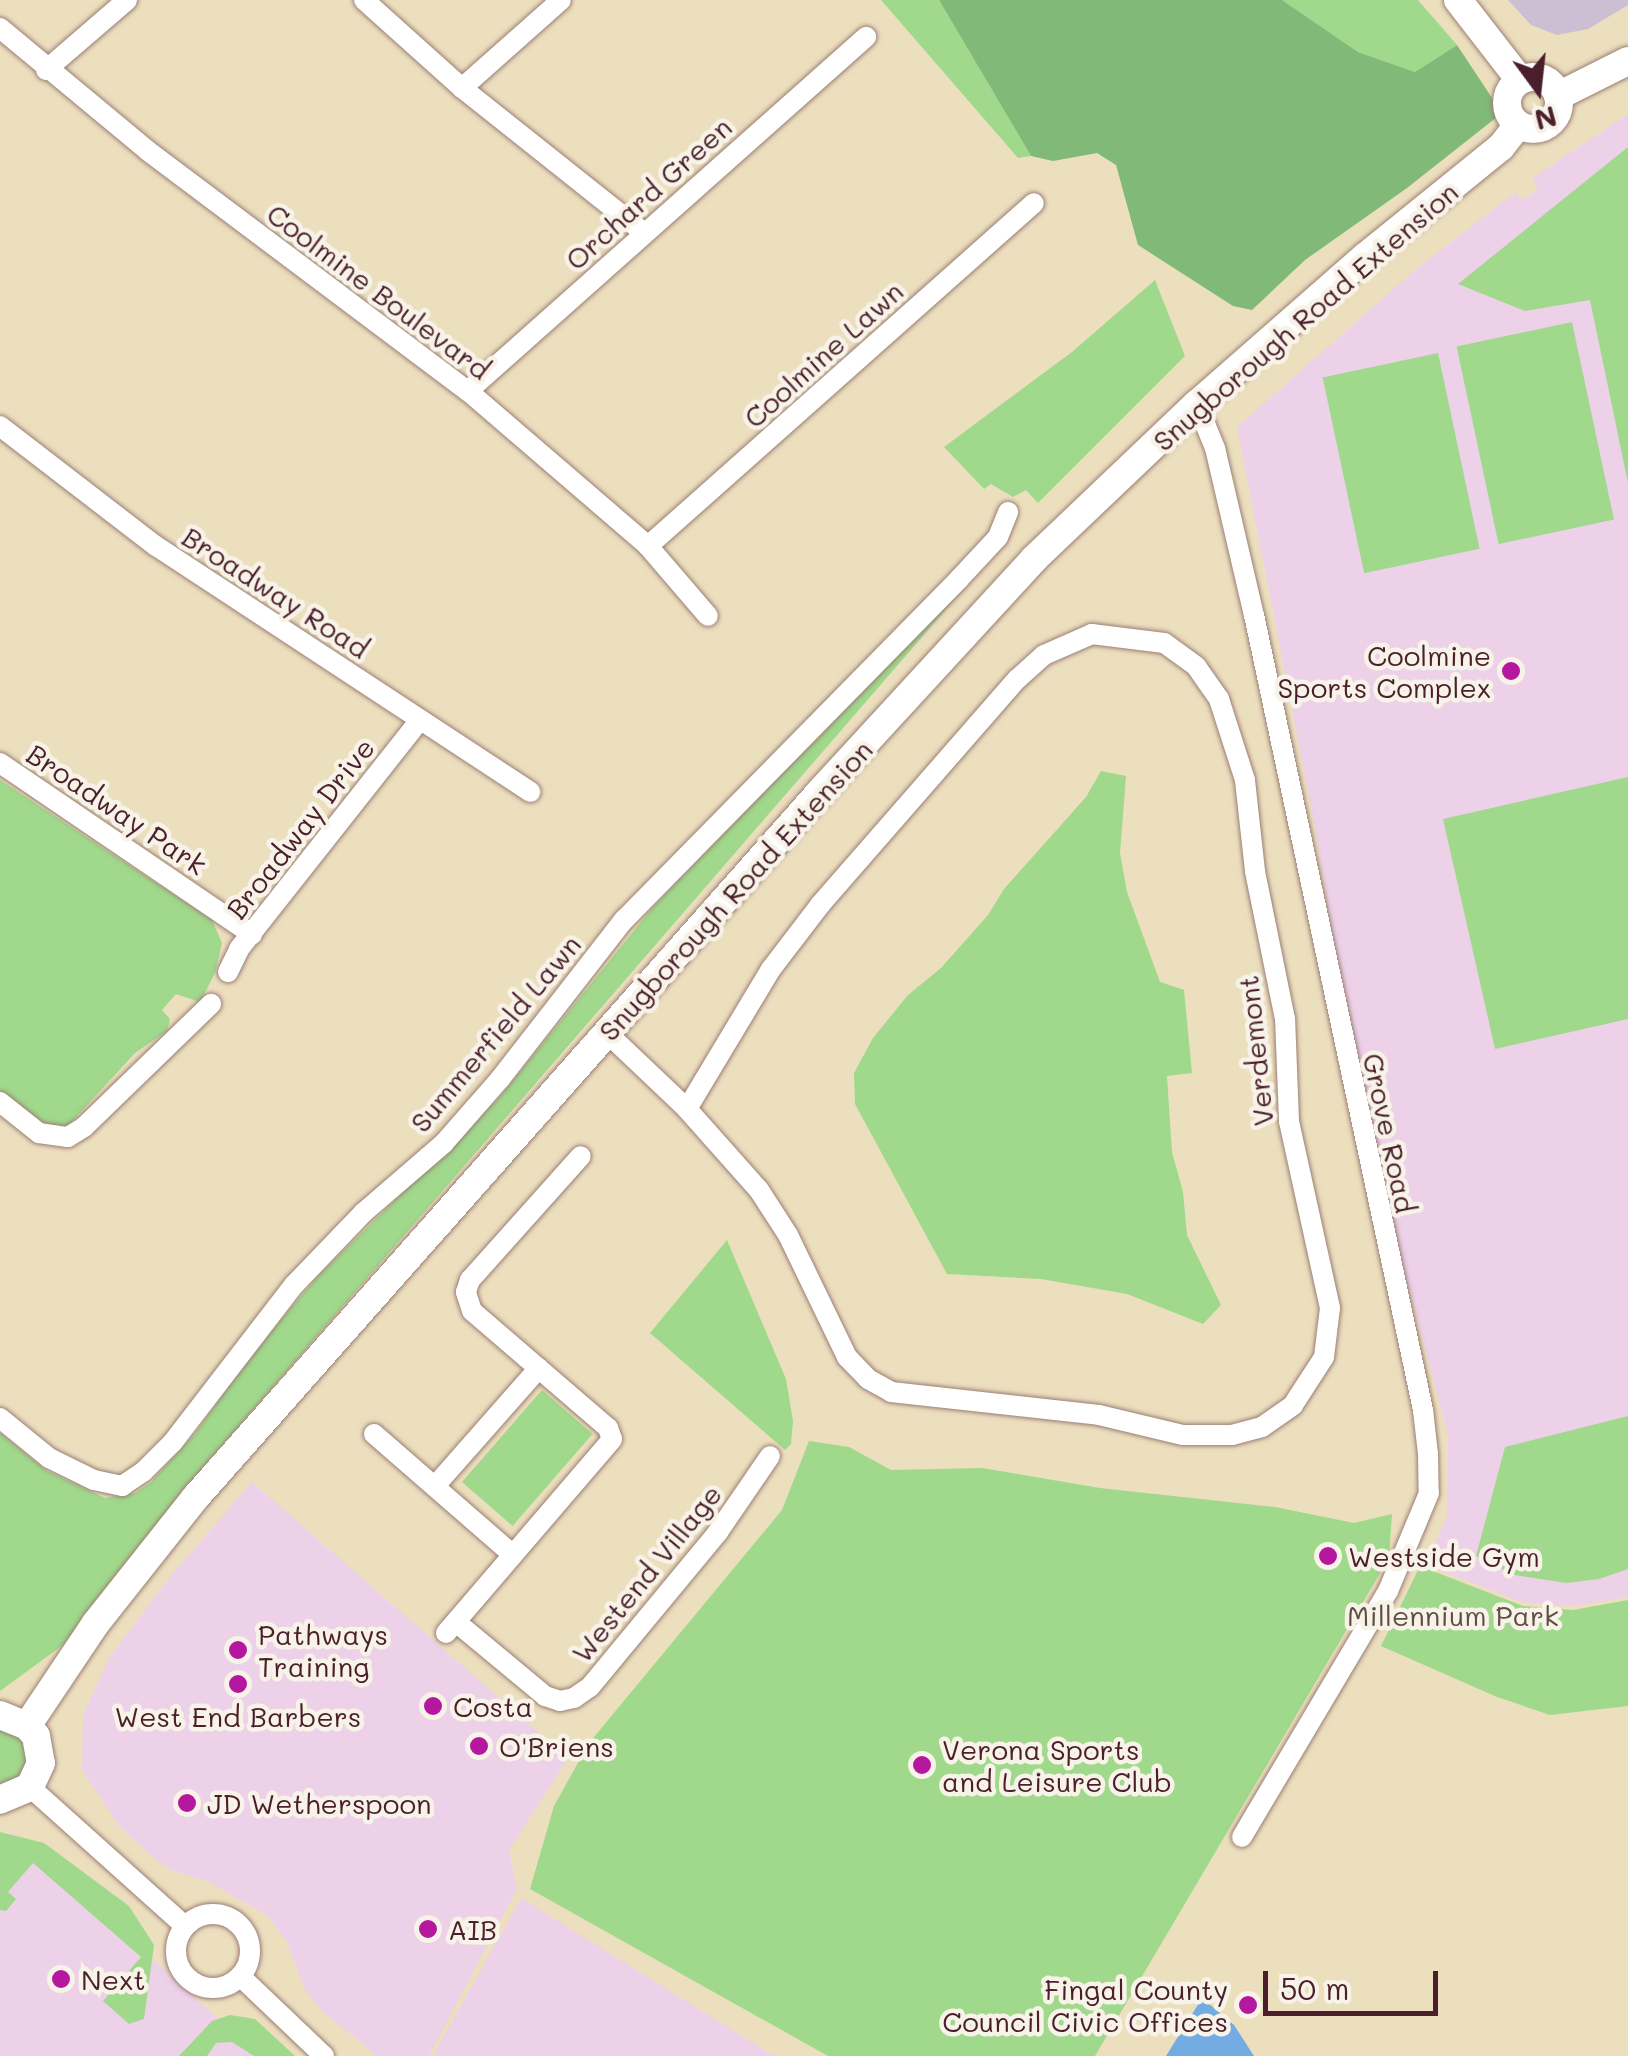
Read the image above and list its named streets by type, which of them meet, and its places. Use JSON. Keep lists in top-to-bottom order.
{
  "streets": {
    "main road": ["Snugborough Road Extension"],
    "street": [
      "Orchard Green",
      "Coolmine Boulevard",
      "Coolmine Lawn",
      "Broadway Road",
      "Broadway Park",
      "Broadway Drive",
      "Summerfield Lawn",
      "Verdemont",
      "Grove Road",
      "Westend Village"
    ]
  },
  "crossings": [
    ["Orchard Green", "Coolmine Boulevard"],
    ["Coolmine Boulevard", "Coolmine Lawn"],
    ["Snugborough Road Extension", "Verdemont"],
    ["Snugborough Road Extension", "Grove Road"],
    ["Broadway Road", "Broadway Drive"],
    ["Broadway Park", "Broadway Drive"]
  ],
  "parks": ["Millennium Park"],
  "places": [
    "Coolmine Sports Complex",
    "Westside Gym",
    "Pathways Training",
    "West End Barbers",
    "Costa",
    "O'Briens",
    "Verona Sports and Leisure Club",
    "JD Wetherspoon",
    "AIB",
    "Next",
    "Fingal County Council Civic Offices"
  ],
  "scale_bar": "50 m",
  "north": "bottom"
}
